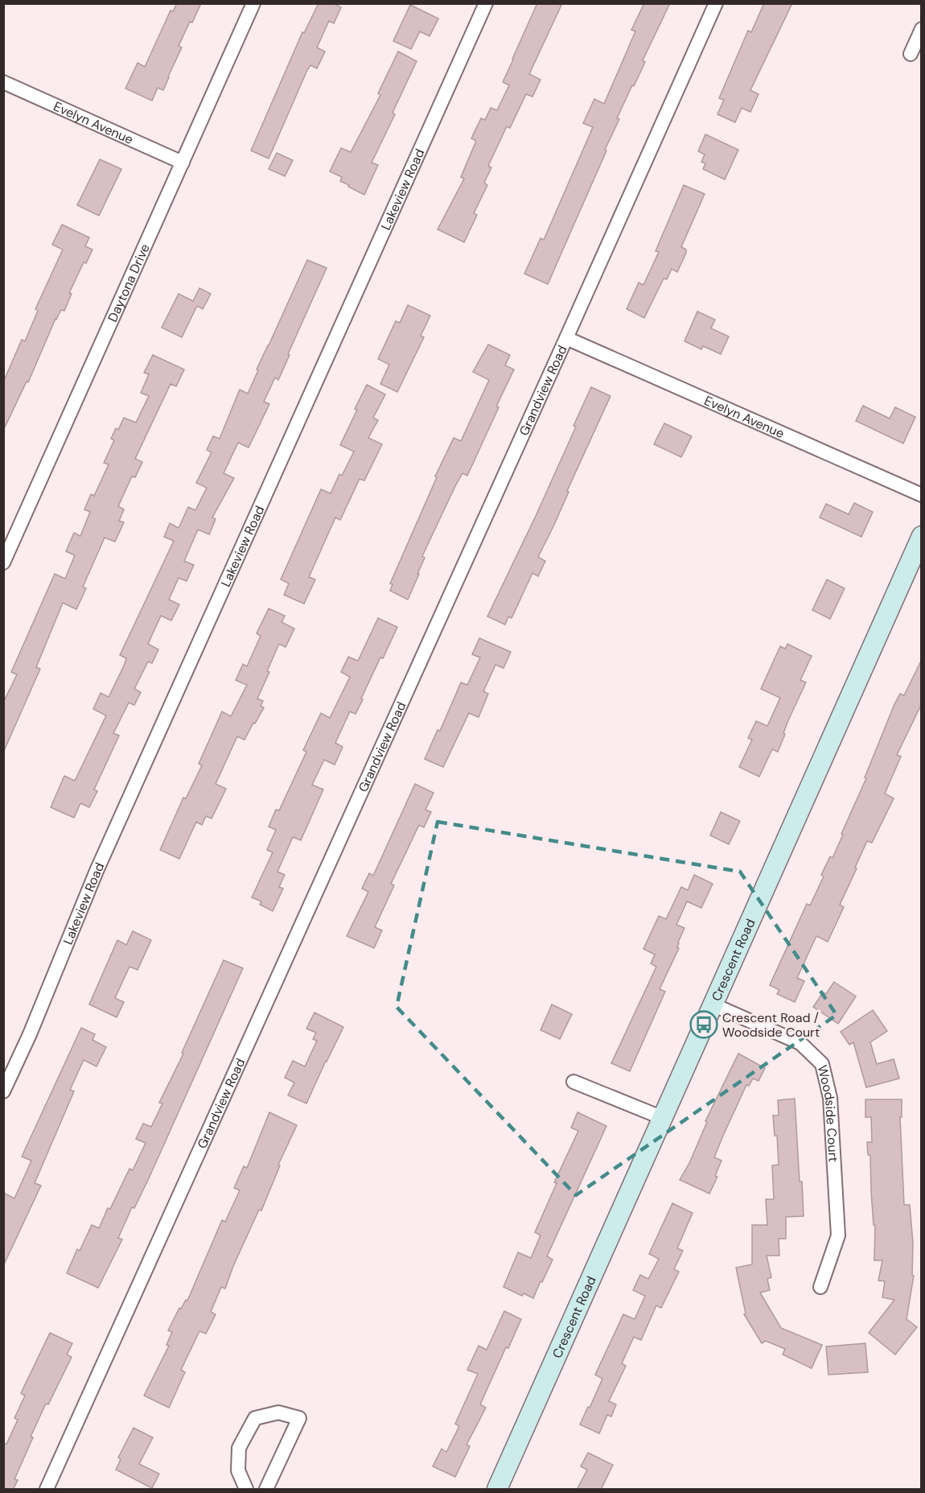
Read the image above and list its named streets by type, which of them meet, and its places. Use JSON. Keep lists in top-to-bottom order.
{
  "streets": {
    "street": [
      "Evelyn Avenue",
      "Lakeview Road",
      "Daytona Drive",
      "Grandview Road",
      "Crescent Road",
      "Woodside Court"
    ]
  },
  "crossings": [
    ["Evelyn Avenue", "Daytona Drive"],
    ["Evelyn Avenue", "Grandview Road"],
    ["Crescent Road", "Woodside Court"]
  ],
  "places": {
    "bus stop": ["Crescent Road / Woodside Court"]
  }
}
